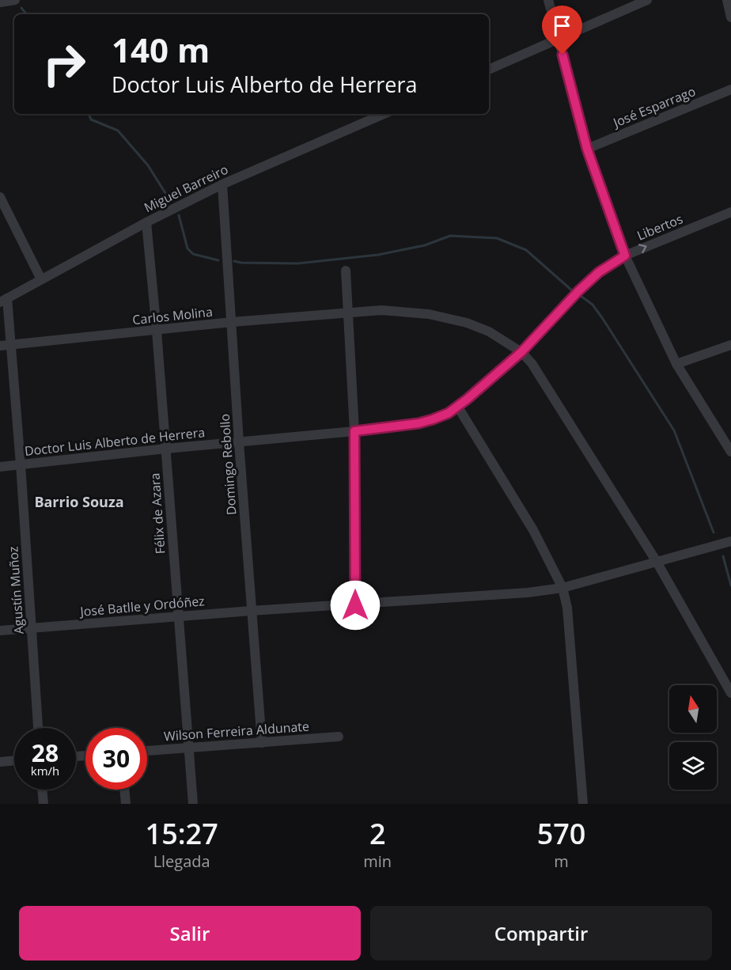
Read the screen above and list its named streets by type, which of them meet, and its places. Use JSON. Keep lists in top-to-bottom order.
{
  "streets": {
    "street": [
      "José Esparrago",
      "Miguel Barreiro",
      "Libertos",
      "Carlos Molina",
      "Doctor Luis Alberto de Herrera",
      "Domingo Rebollo",
      "Félix de Azara",
      "Agustín Muñoz",
      "José Batlle y Ordóñez",
      "Wilson Ferreira Aldunate"
    ]
  },
  "crossings": [
    ["Miguel Barreiro", "Domingo Rebollo"],
    ["Miguel Barreiro", "Félix de Azara"],
    ["Miguel Barreiro", "Agustín Muñoz"],
    ["Libertos", "Carlos Molina"],
    ["Libertos", "Doctor Luis Alberto de Herrera"],
    ["Carlos Molina", "Doctor Luis Alberto de Herrera"],
    ["Carlos Molina", "Domingo Rebollo"],
    ["Carlos Molina", "Félix de Azara"],
    ["Carlos Molina", "Agustín Muñoz"],
    ["Carlos Molina", "José Batlle y Ordóñez"],
    ["Doctor Luis Alberto de Herrera", "Domingo Rebollo"],
    ["Doctor Luis Alberto de Herrera", "Félix de Azara"],
    ["Doctor Luis Alberto de Herrera", "Agustín Muñoz"],
    ["Domingo Rebollo", "José Batlle y Ordóñez"],
    ["Domingo Rebollo", "Wilson Ferreira Aldunate"],
    ["Félix de Azara", "José Batlle y Ordóñez"],
    ["Félix de Azara", "Wilson Ferreira Aldunate"],
    ["Agustín Muñoz", "José Batlle y Ordóñez"]
  ],
  "one_way": ["Libertos"],
  "districts": ["Barrio Souza"],
  "north": "top",
  "page": {
    "turn": ["140 m", "Doctor Luis Alberto de Herrera"],
    "speed": "28 km/h",
    "limit": "30",
    "eta": [
      "15:27",
      "Llegada",
      "2",
      "min",
      "570",
      "m"
    ],
    "buttons": ["Salir", "Compartir"]
  }
}
